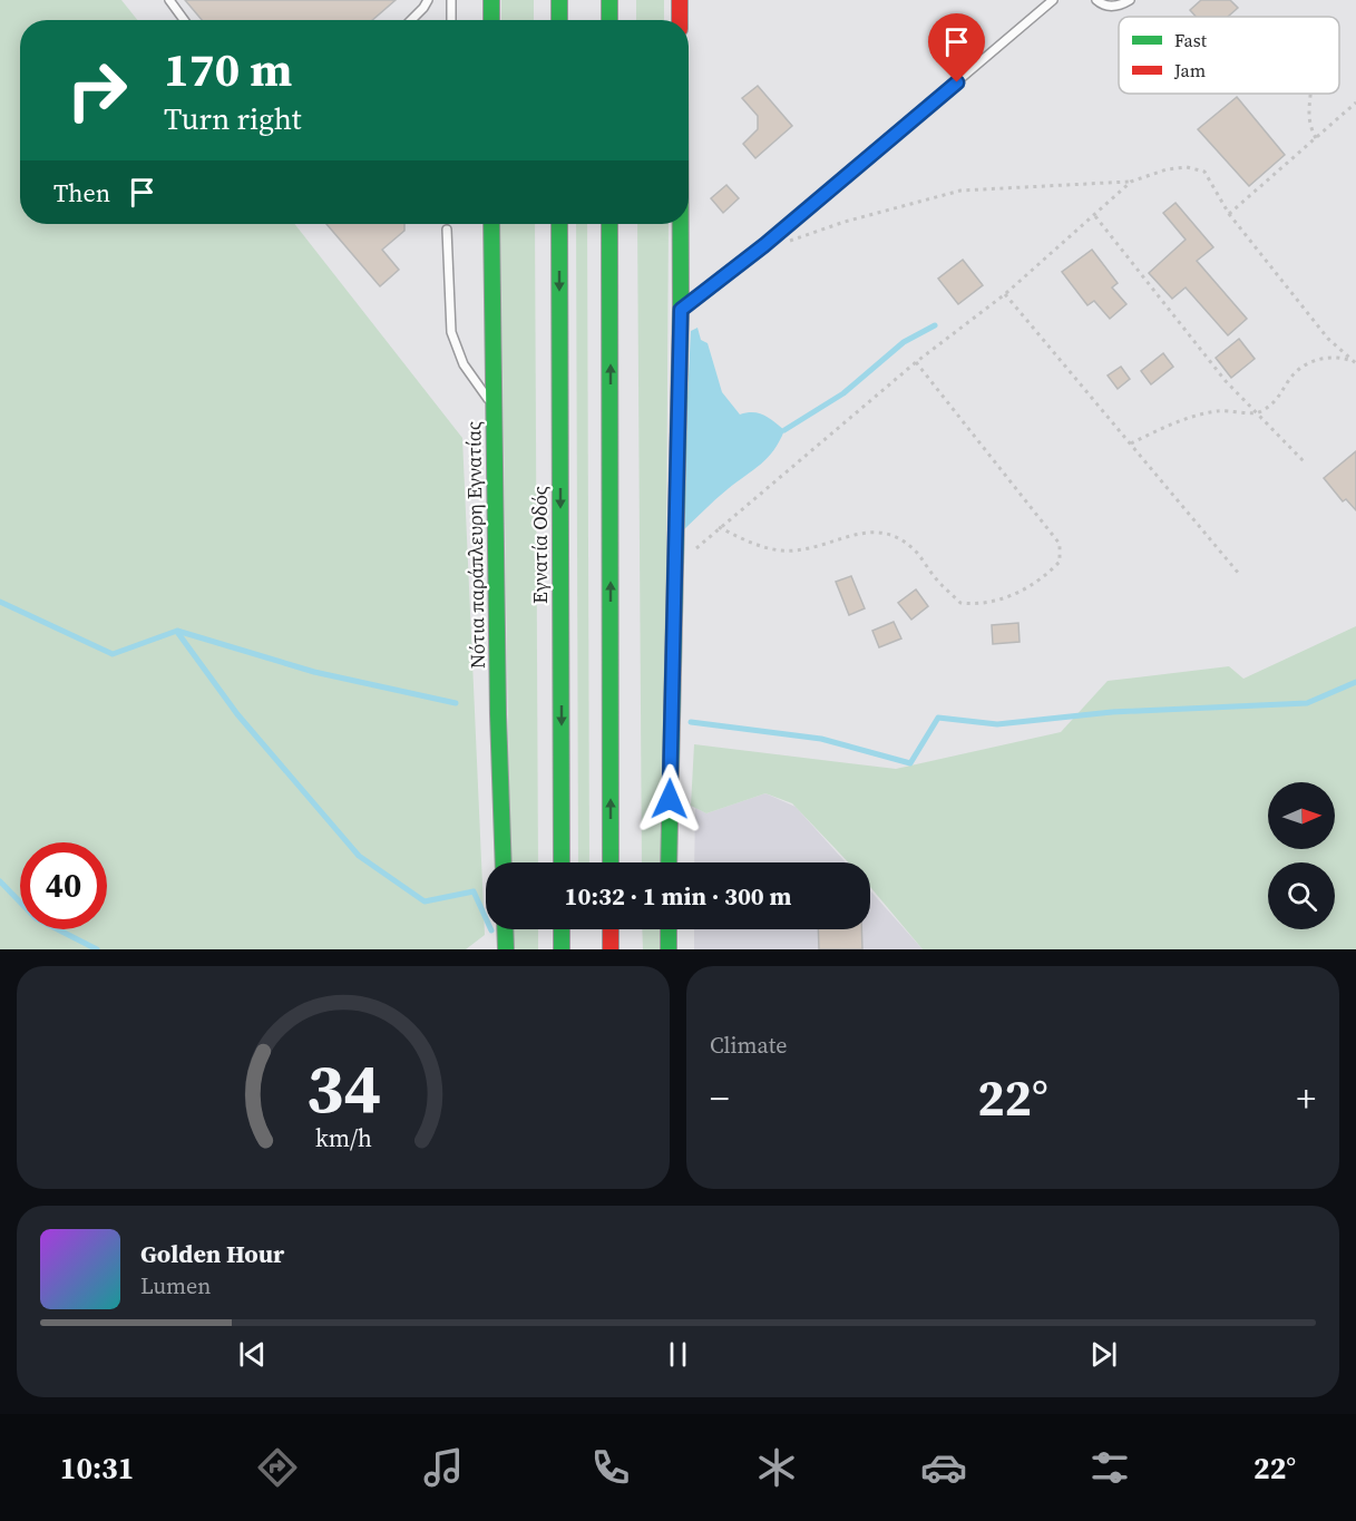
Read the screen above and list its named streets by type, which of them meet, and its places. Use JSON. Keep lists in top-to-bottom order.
{
  "streets": {
    "main road": ["Νότια παράπλευρη Εγνατίας", "Εγνατία Οδός"]
  },
  "legend": ["Fast", "Jam"],
  "north": "right",
  "page": {
    "turn": ["170 m", "Turn right"],
    "then": "Then",
    "limit": "40",
    "trip": "10:32 · 1 min · 300 m",
    "tile": "Climate",
    "heat": ["−", "22°", "+"],
    "song": ["Golden Hour", "Lumen"],
    "tabs": ["10:31", "22°"],
    "gauge": ["34", "km/h"]
  }
}
